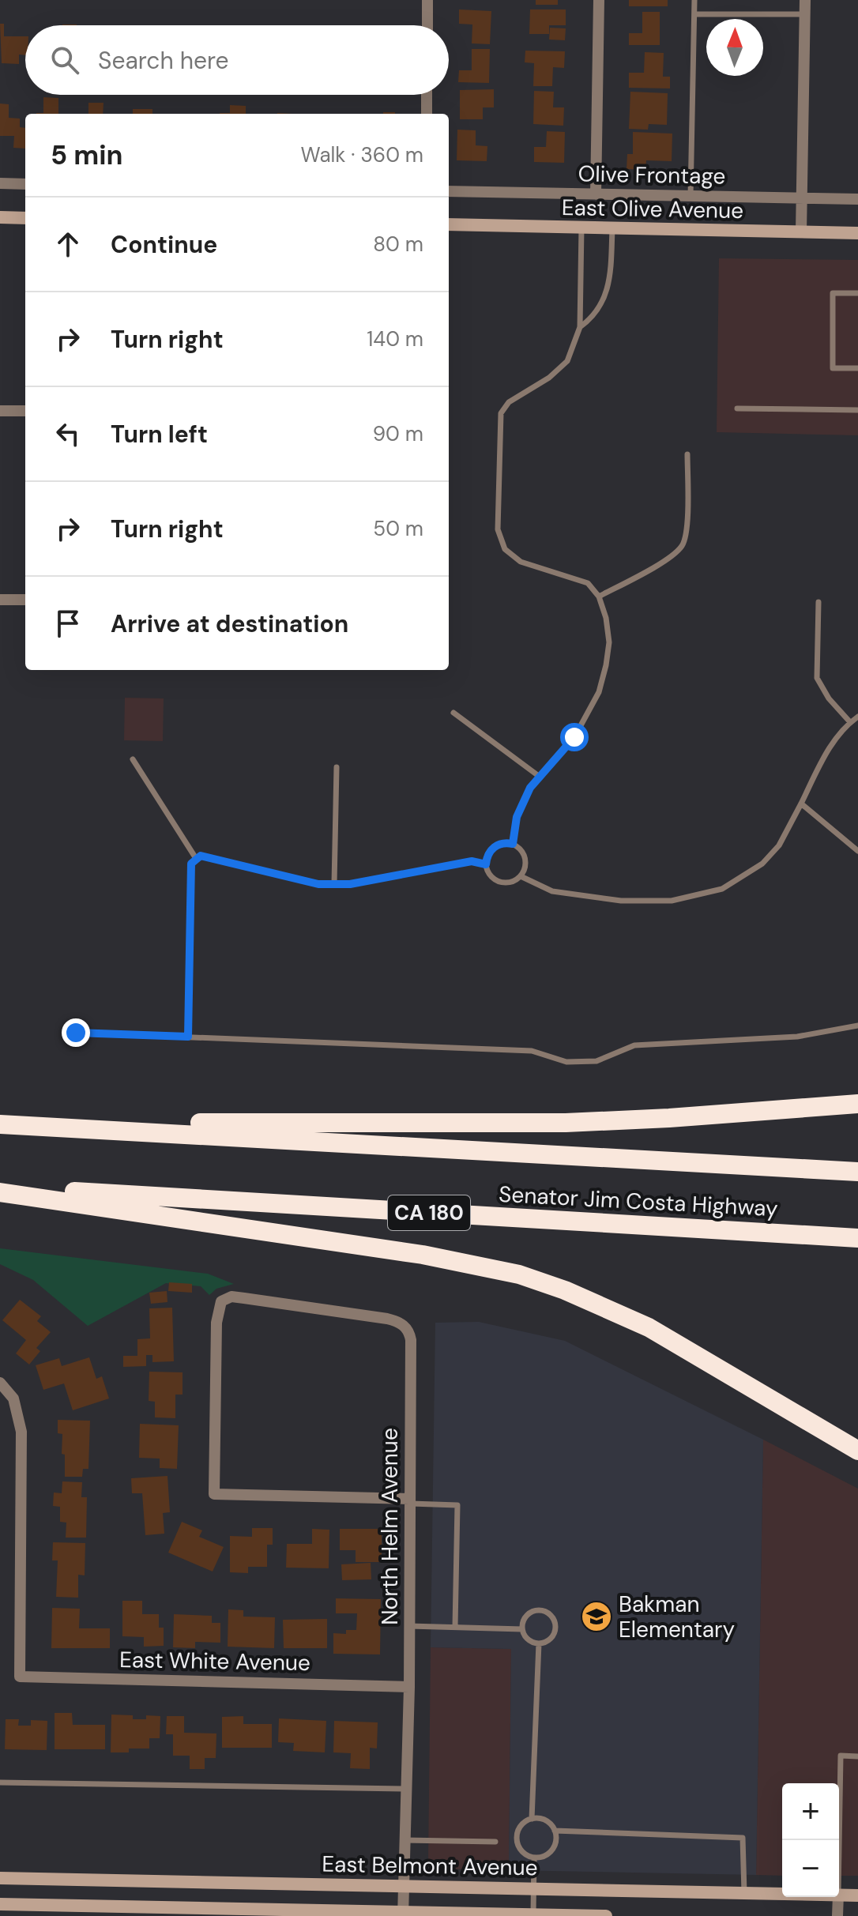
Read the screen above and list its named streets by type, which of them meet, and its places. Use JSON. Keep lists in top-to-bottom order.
{
  "streets": {
    "highway": ["Senator Jim Costa Highway", "CA 180"],
    "main road": ["East Olive Avenue", "East Belmont Avenue"],
    "street": ["Olive Frontage", "North Helm Avenue", "East White Avenue"]
  },
  "crossings": [
    ["North Helm Avenue", "East White Avenue"],
    ["North Helm Avenue", "East Belmont Avenue"]
  ],
  "places": {
    "school or university": ["Bakman Elementary"]
  },
  "north": "top",
  "page": {
    "search": "Search here",
    "heading": ["5 min", "Walk · 360 m"],
    "list": [
      ["Continue", "80 m"],
      ["Turn right", "140 m"],
      ["Turn left", "90 m"],
      ["Turn right", "50 m"],
      "Arrive at destination"
    ],
    "map_buttons": ["+", "−"]
  }
}
